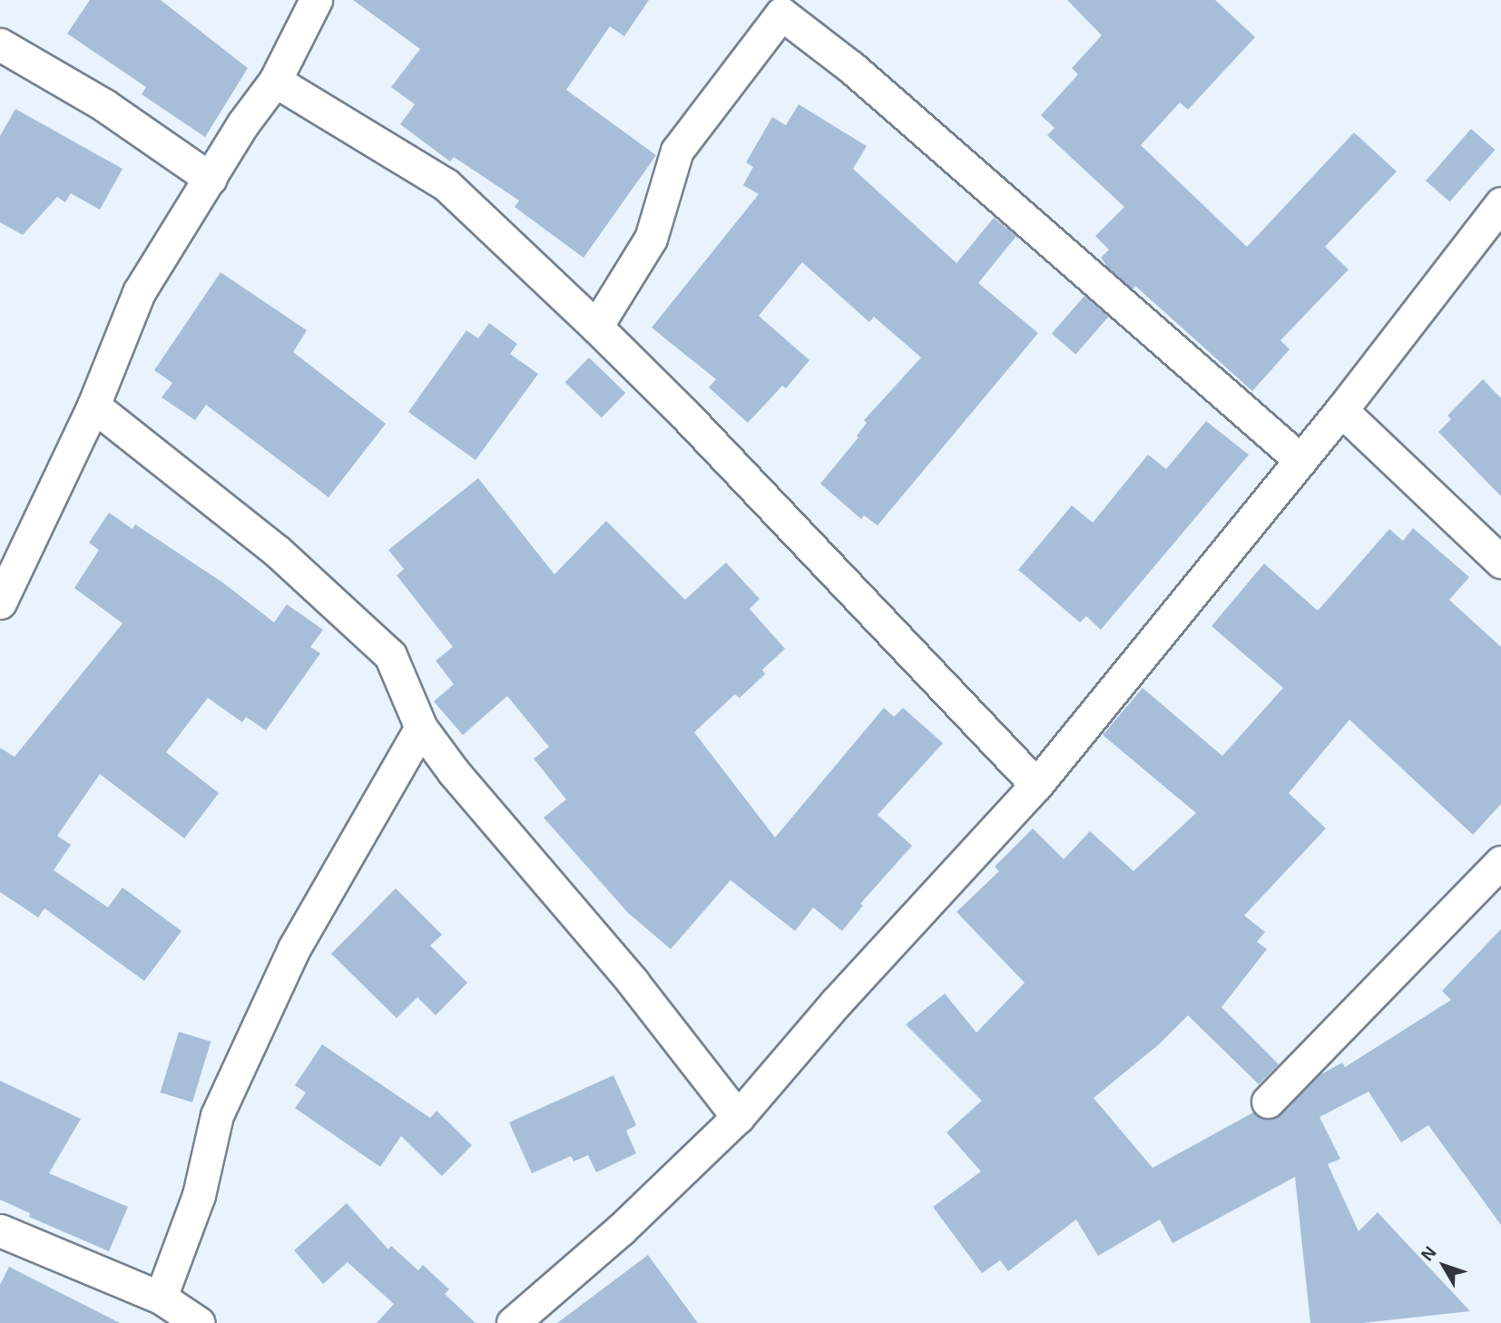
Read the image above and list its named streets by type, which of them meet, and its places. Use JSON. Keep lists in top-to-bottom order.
{
  "north": "top left"
}
